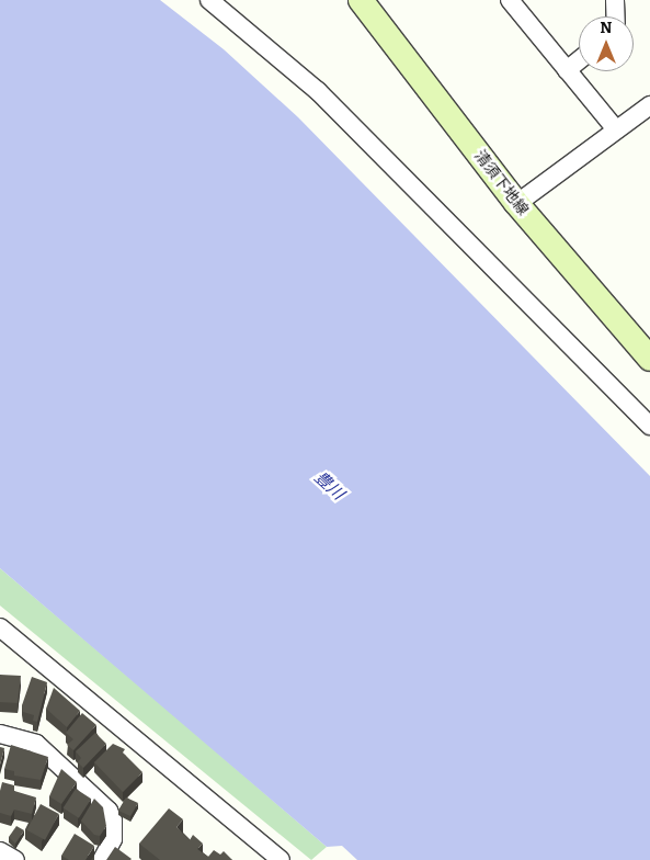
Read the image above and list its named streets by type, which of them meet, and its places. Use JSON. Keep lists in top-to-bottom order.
{
  "streets": {
    "main road": ["清須下地線"]
  },
  "water": ["豊川"],
  "north": "top"
}
